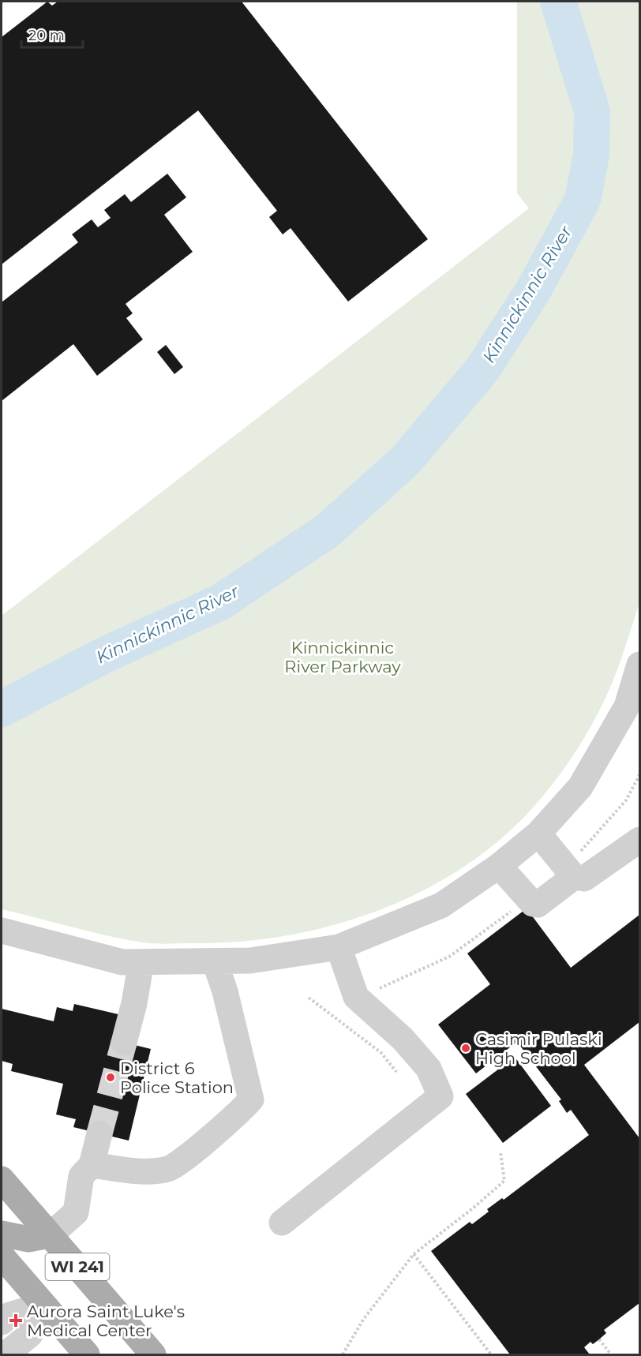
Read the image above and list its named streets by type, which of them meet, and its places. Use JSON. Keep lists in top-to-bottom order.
{
  "streets": {
    "main road": ["WI 241"]
  },
  "water": ["Kinnickinnic River"],
  "parks": ["Kinnickinnic River Parkway"],
  "places": {
    "other": ["Casimir Pulaski High School", "District 6 Police Station"],
    "health": ["Aurora Saint Luke's Medical Center"]
  },
  "scale_bar": "20 m"
}
